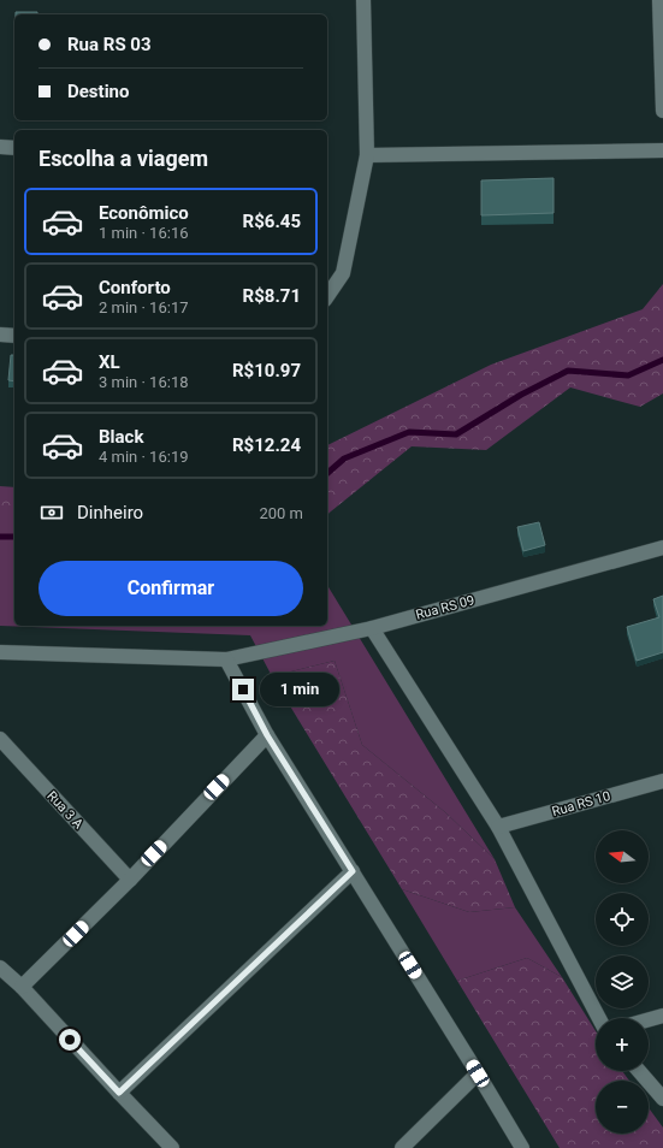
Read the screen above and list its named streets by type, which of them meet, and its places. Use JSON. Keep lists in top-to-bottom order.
{
  "streets": {
    "street": ["Rua RS 09", "Rua RS 10", "Rua 3 A"]
  },
  "north": "left",
  "page": {
    "banner": ["Rua RS 03", "Destino"],
    "heading": "Escolha a viagem",
    "list": [
      {
        "name": "Econômico",
        "note": "1 min · 16:16",
        "value": "R$6.45"
      },
      {
        "name": "Conforto",
        "note": "2 min · 16:17",
        "value": "R$8.71"
      },
      {
        "name": "XL",
        "note": "3 min · 16:18",
        "value": "R$10.97"
      },
      {
        "name": "Black",
        "note": "4 min · 16:19",
        "value": "R$12.24"
      }
    ],
    "pay": ["Dinheiro", "200 m"],
    "buttons": "Confirmar",
    "bubble": "1 min",
    "map_buttons": ["+", "−"]
  }
}
